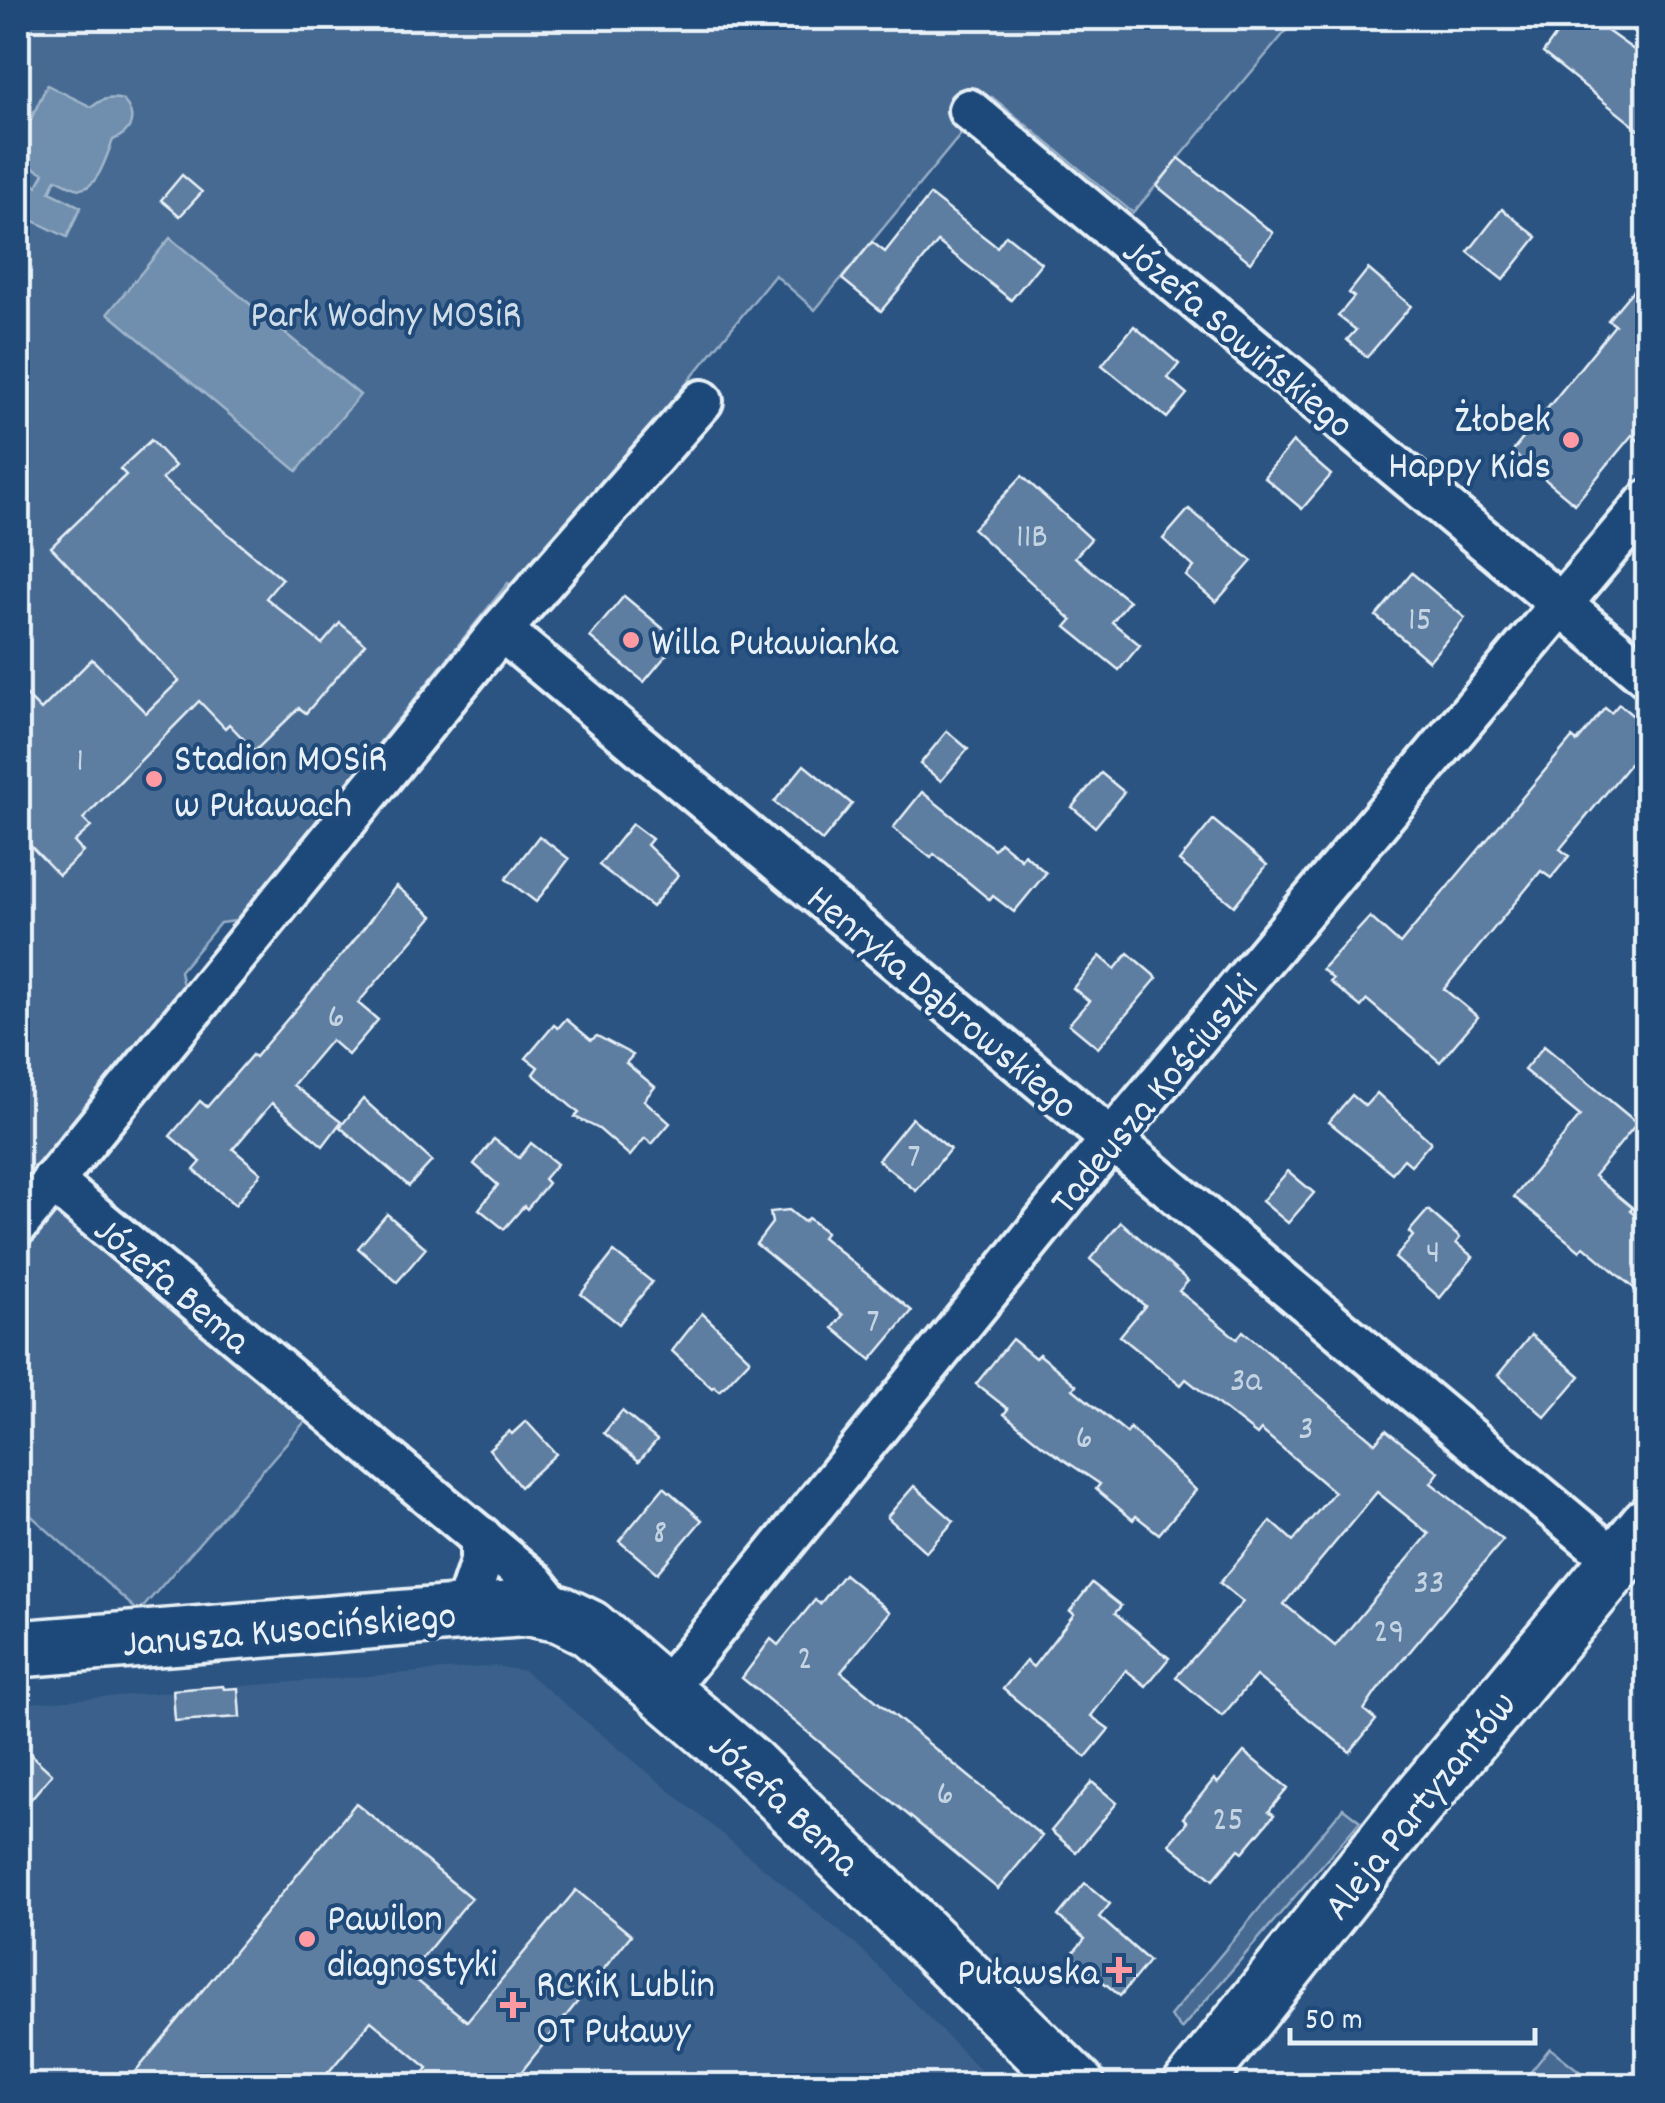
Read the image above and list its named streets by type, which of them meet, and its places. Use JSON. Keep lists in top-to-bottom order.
{
  "streets": {
    "street": [
      "Józefa Sowińskiego",
      "Henryka Dąbrowskiego",
      "Tadeusza Kościuszki",
      "Józefa Bema",
      "Janusza Kusocińskiego",
      "Aleja Partyzantów"
    ]
  },
  "crossings": [
    ["Józefa Sowińskiego", "Tadeusza Kościuszki"],
    ["Henryka Dąbrowskiego", "Tadeusza Kościuszki"],
    ["Henryka Dąbrowskiego", "Aleja Partyzantów"],
    ["Tadeusza Kościuszki", "Józefa Bema"],
    ["Józefa Bema", "Janusza Kusocińskiego"]
  ],
  "parks": ["Park Wodny MOSiR"],
  "places": {
    "other": [
      "Żłobek Happy Kids",
      "Willa Puławianka",
      "Stadion MOSiR w Puławach",
      "Pawilon diagnostyki"
    ],
    "health": ["Puławska", "RCKiK Lublin OT Puławy"]
  },
  "house_numbers": [
    "11B",
    "15",
    "1",
    "6",
    "7",
    "4",
    "7",
    "3a",
    "3",
    "6",
    "8",
    "33",
    "29",
    "2",
    "6",
    "25"
  ],
  "scale_bar": "50 m"
}
